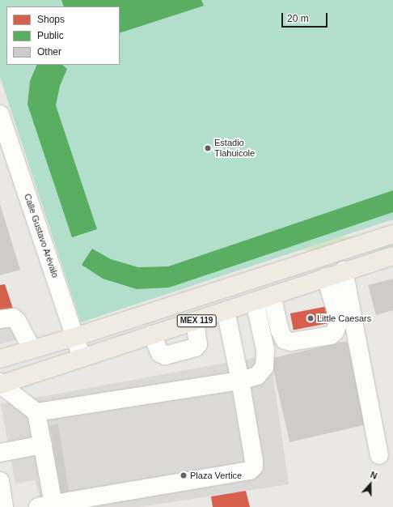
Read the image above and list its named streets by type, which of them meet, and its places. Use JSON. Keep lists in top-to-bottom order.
{
  "streets": {
    "main road": ["MEX 119"],
    "street": ["Calle Gustavo Arévalo"]
  },
  "crossings": [
    ["Calle Gustavo Arévalo", "MEX 119"]
  ],
  "places": ["Estadio Tlahuicole", "Little Caesars", "Plaza Vertice"],
  "legend": ["Shops", "Public", "Other"],
  "scale_bar": "20 m",
  "north": "top"
}
